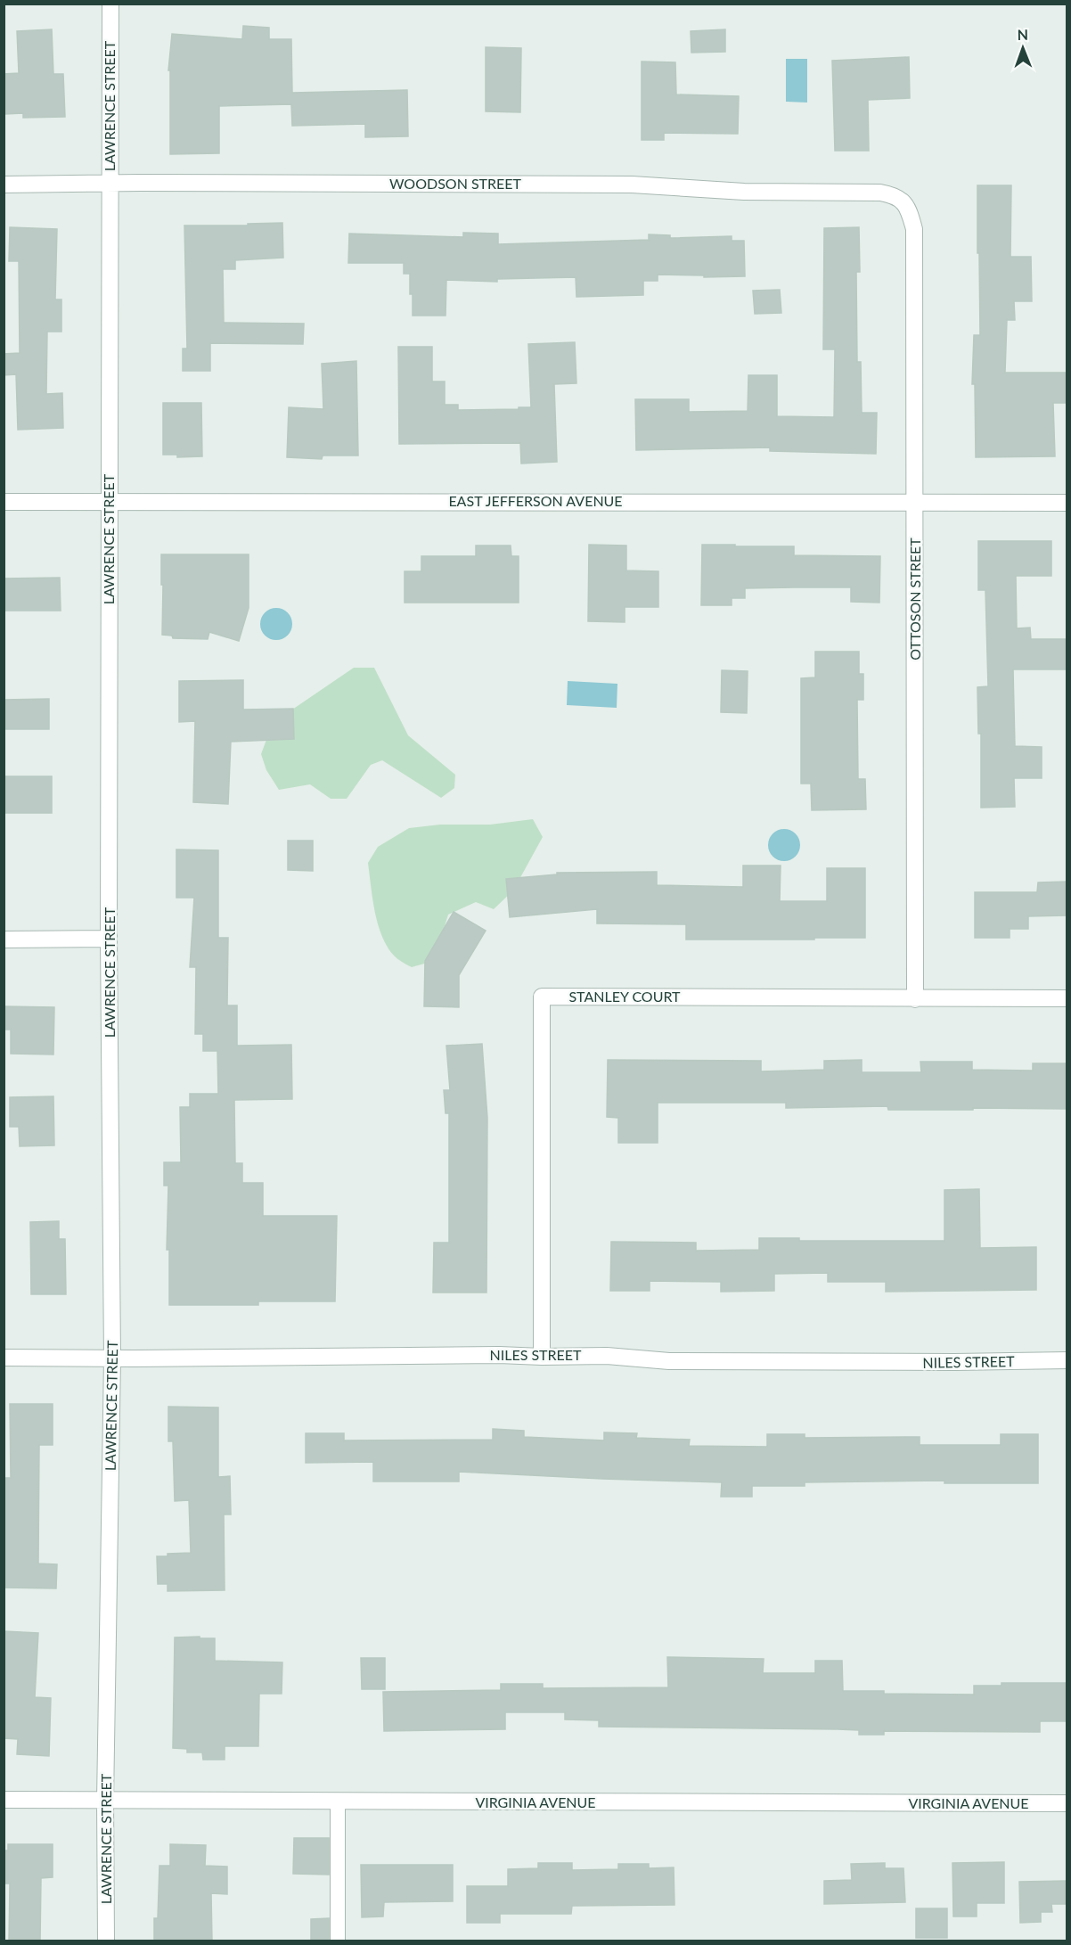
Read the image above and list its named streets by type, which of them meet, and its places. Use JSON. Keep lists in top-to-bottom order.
{
  "streets": {
    "street": [
      "LAWRENCE STREET",
      "WOODSON STREET",
      "EAST JEFFERSON AVENUE",
      "OTTOSON STREET",
      "STANLEY COURT",
      "NILES STREET",
      "VIRGINIA AVENUE"
    ]
  },
  "crossings": [
    ["LAWRENCE STREET", "WOODSON STREET"],
    ["LAWRENCE STREET", "EAST JEFFERSON AVENUE"],
    ["LAWRENCE STREET", "NILES STREET"],
    ["LAWRENCE STREET", "VIRGINIA AVENUE"],
    ["WOODSON STREET", "OTTOSON STREET"],
    ["EAST JEFFERSON AVENUE", "OTTOSON STREET"],
    ["OTTOSON STREET", "STANLEY COURT"],
    ["STANLEY COURT", "NILES STREET"]
  ],
  "north": "top"
}
